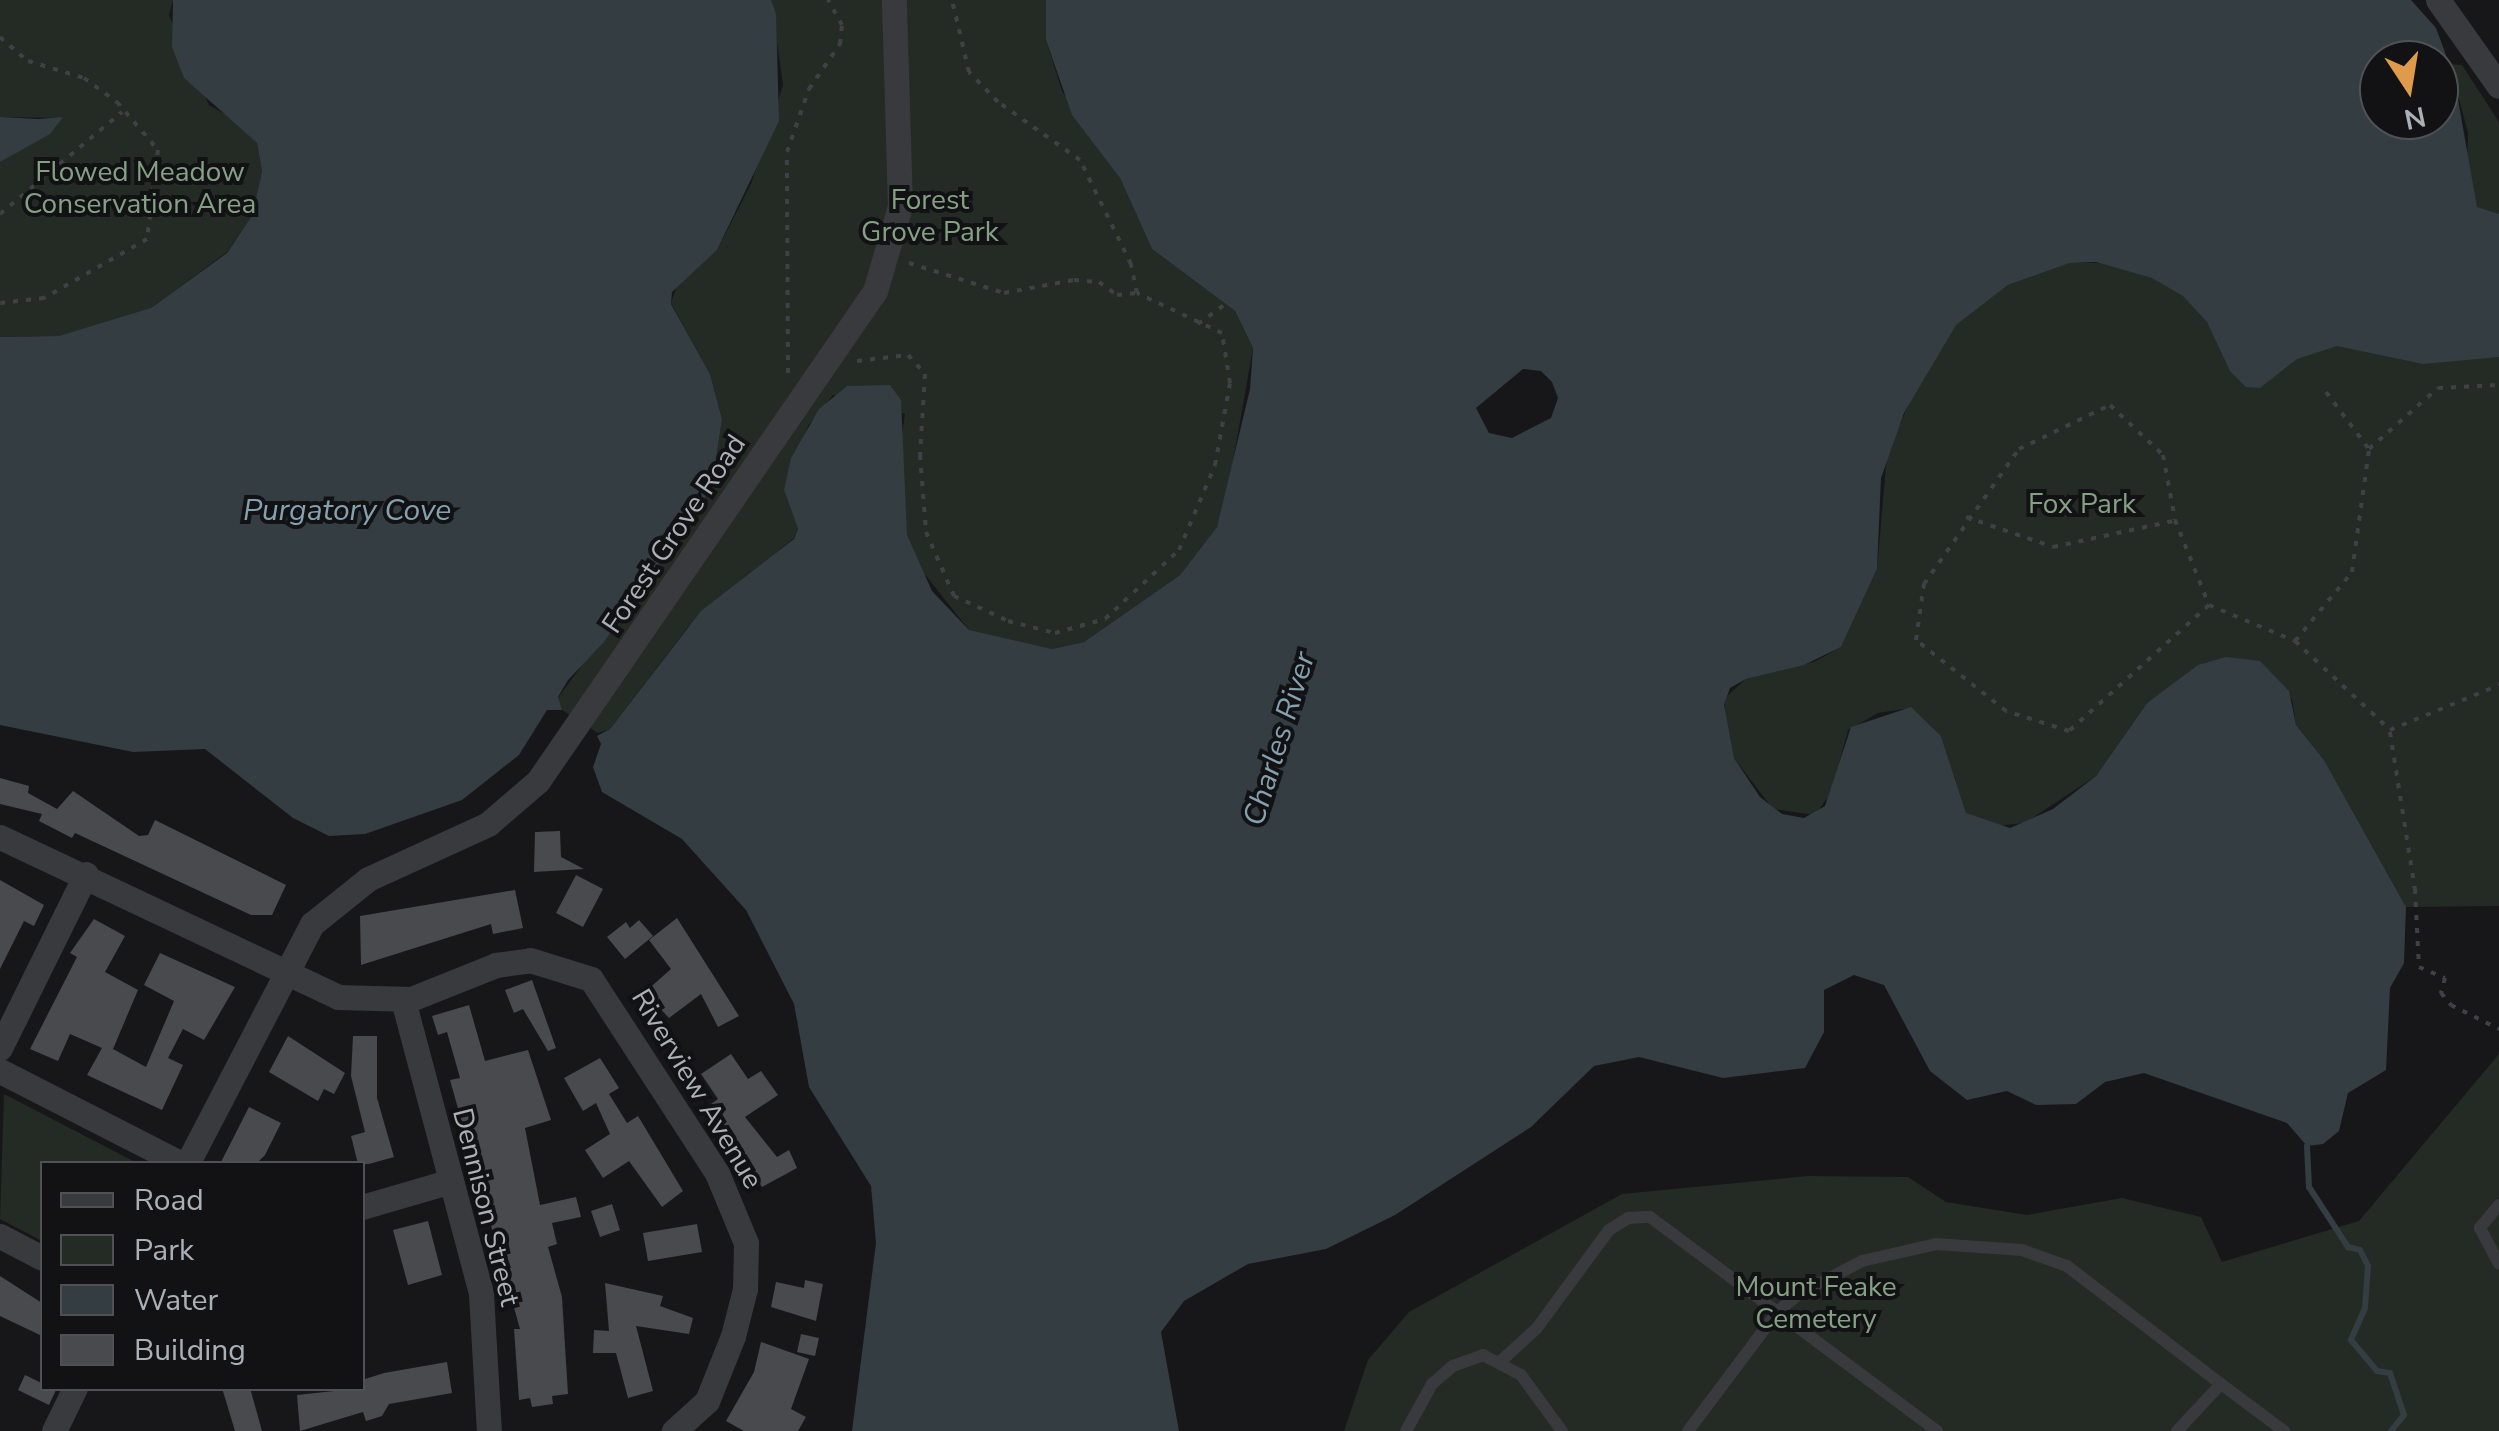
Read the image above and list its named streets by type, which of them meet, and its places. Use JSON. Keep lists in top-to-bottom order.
{
  "streets": {
    "street": ["Forest Grove Road", "Riverview Avenue", "Dennison Street"]
  },
  "crossings": [
    ["Forest Grove Road", "Riverview Avenue"],
    ["Riverview Avenue", "Dennison Street"]
  ],
  "water": ["Purgatory Cove", "Charles River"],
  "parks": [
    "Flowed Meadow Conservation Area",
    "Forest Grove Park",
    "Fox Park",
    "Mount Feake Cemetery"
  ],
  "legend": [
    "Road",
    "Park",
    "Water",
    "Building"
  ],
  "north": "bottom"
}
